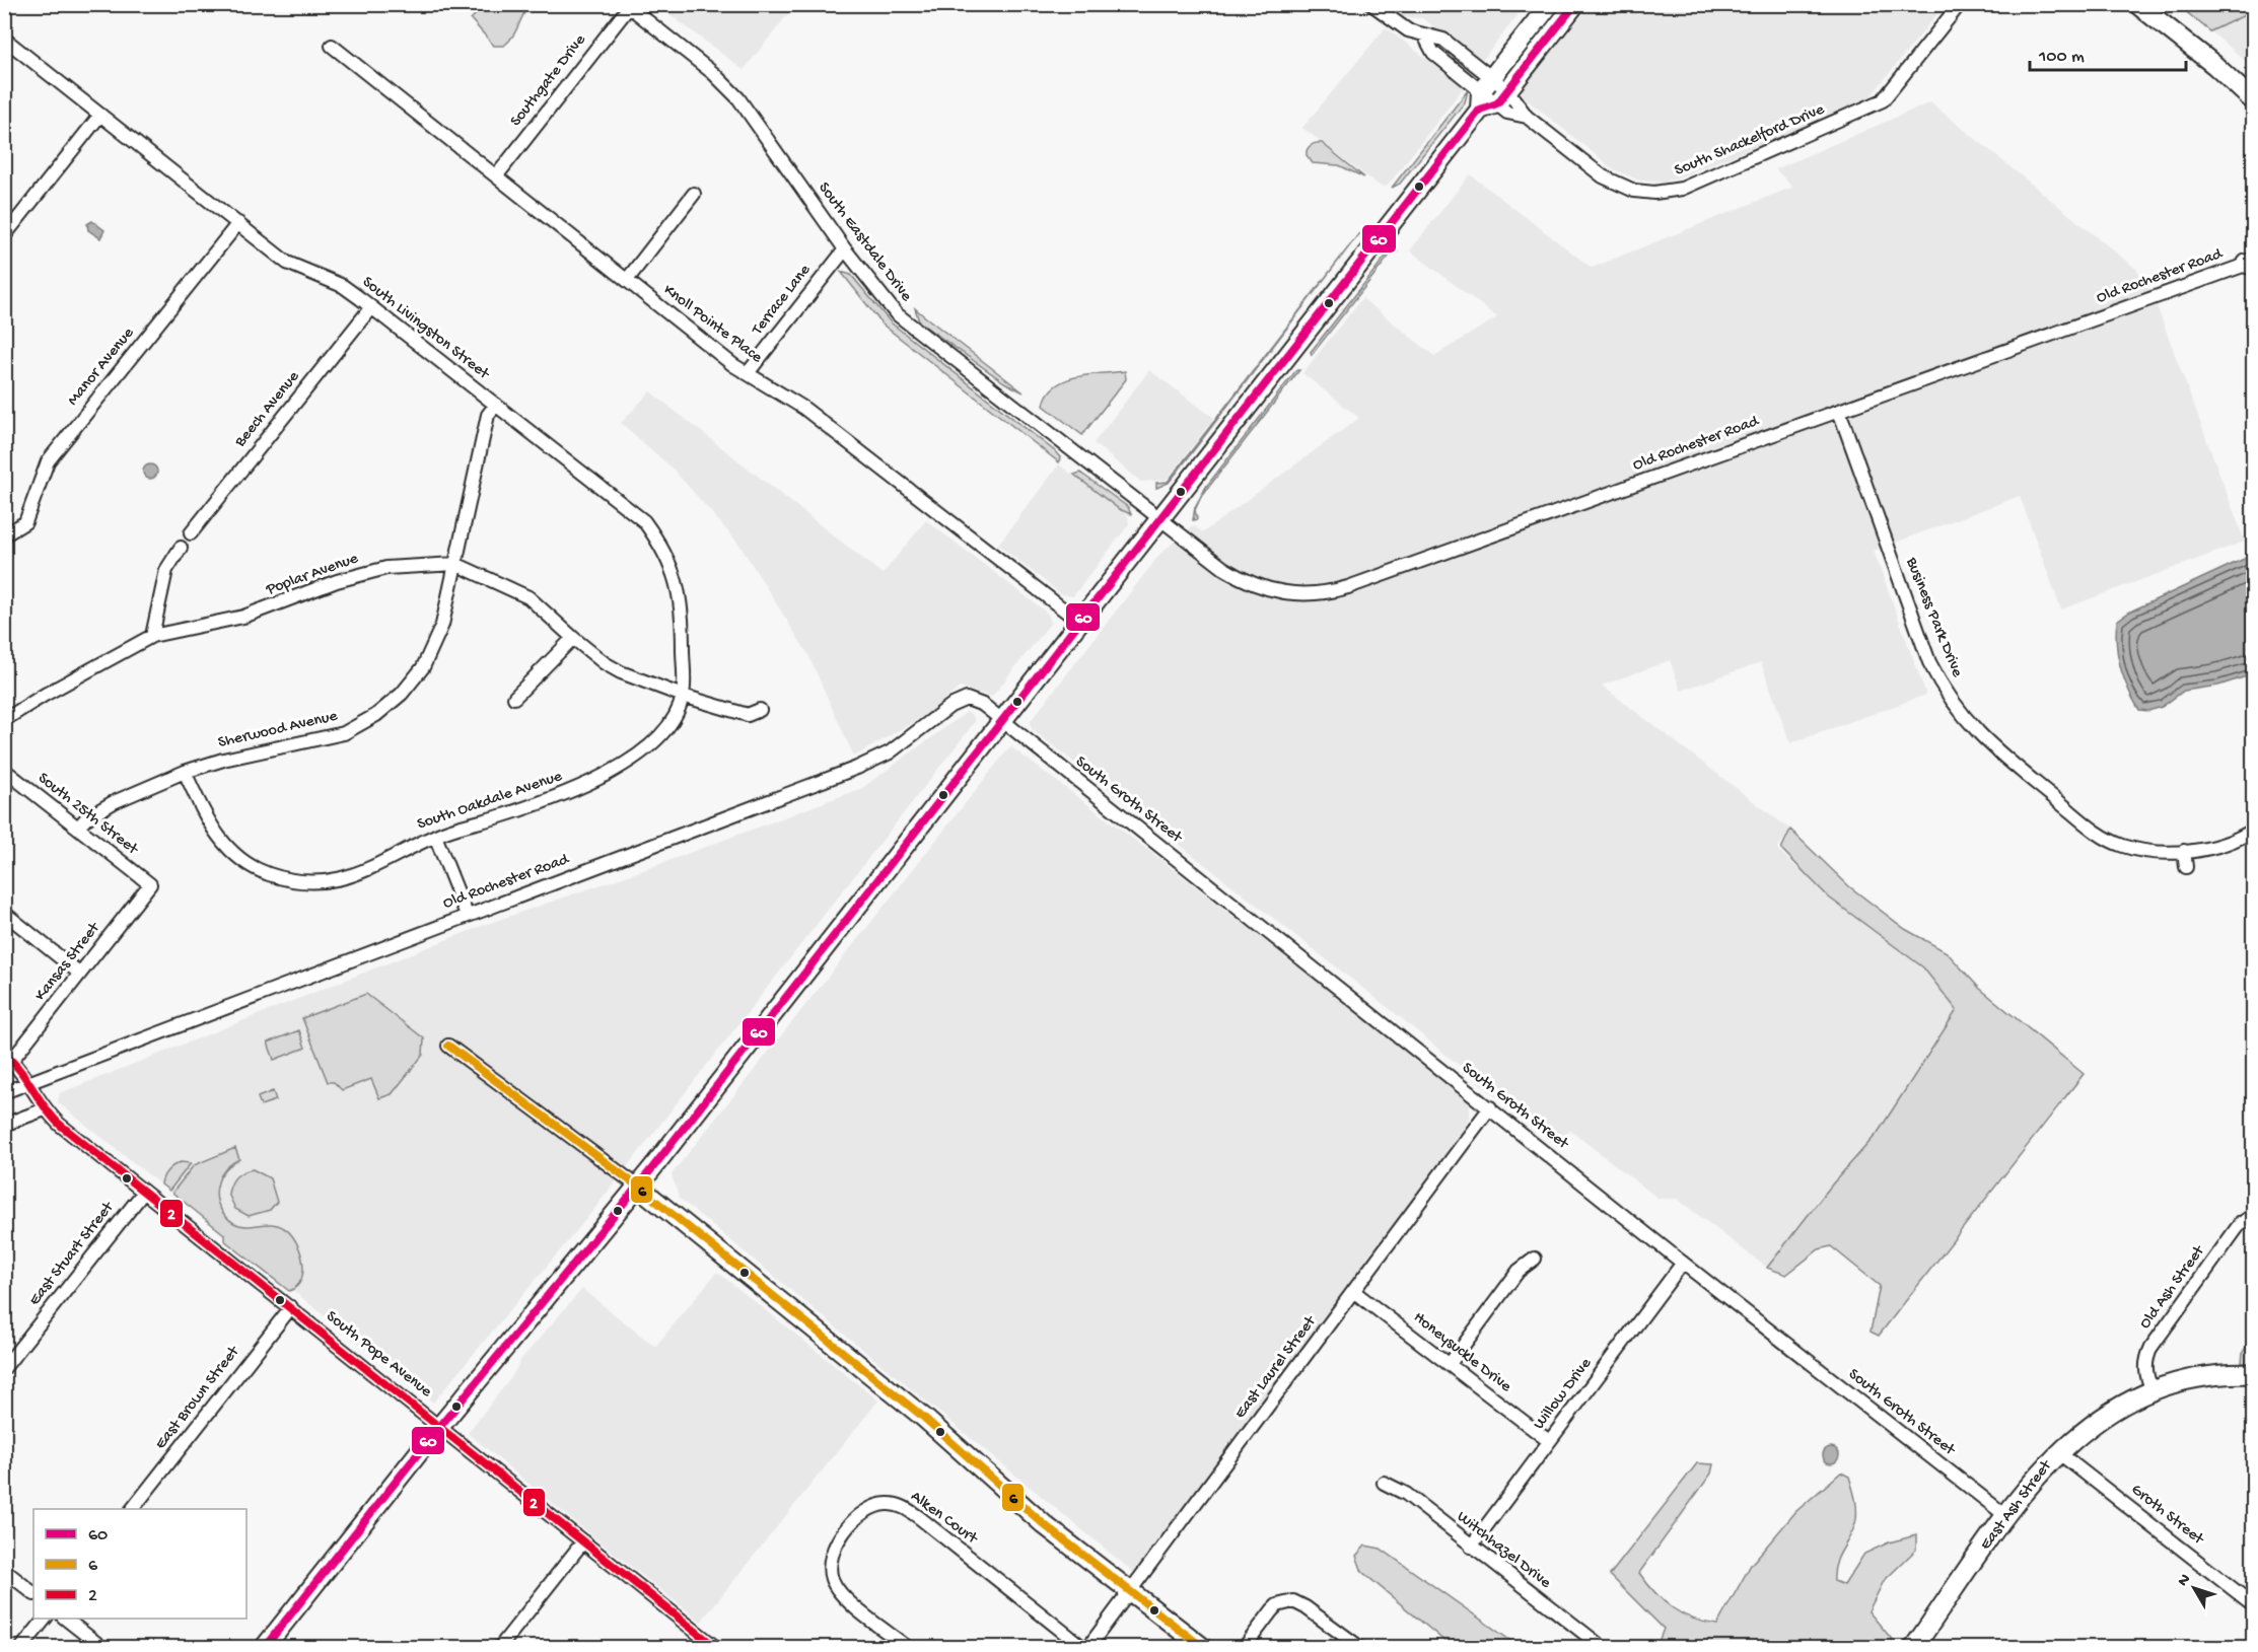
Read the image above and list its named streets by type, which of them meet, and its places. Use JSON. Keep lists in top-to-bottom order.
{
  "streets": {
    "main road": ["East Ash Street"],
    "street": [
      "Southgate Drive",
      "South Shackelford Drive",
      "South Eastdale Drive",
      "Old Rochester Road",
      "Terrace Lane",
      "Knoll Pointe Place",
      "South Livingston Street",
      "Manor Avenue",
      "Beech Avenue",
      "Poplar Avenue",
      "Business Park Drive",
      "Sherwood Avenue",
      "South Groth Street",
      "South Oakdale Avenue",
      "South 25th Street",
      "Kansas Street",
      "East Stuart Street",
      "Old Ash Street",
      "Honeysuckle Drive",
      "South Pope Avenue",
      "East Laurel Street",
      "Willow Drive",
      "East Brown Street",
      "Groth Street",
      "Alken Court",
      "Witchhazel Drive"
    ]
  },
  "crossings": [
    ["Southgate Drive", "South Eastdale Drive"],
    ["Southgate Drive", "Knoll Pointe Place"],
    ["South Eastdale Drive", "Old Rochester Road"],
    ["South Eastdale Drive", "Terrace Lane"],
    ["Old Rochester Road", "Business Park Drive"],
    ["Old Rochester Road", "South Groth Street"],
    ["Old Rochester Road", "South Pope Avenue"],
    ["Terrace Lane", "Knoll Pointe Place"],
    ["South Livingston Street", "Manor Avenue"],
    ["South Livingston Street", "Beech Avenue"],
    ["South Livingston Street", "Poplar Avenue"],
    ["South Livingston Street", "Sherwood Avenue"],
    ["South Livingston Street", "South Oakdale Avenue"],
    ["Poplar Avenue", "Sherwood Avenue"],
    ["Poplar Avenue", "South Oakdale Avenue"],
    ["Sherwood Avenue", "South Oakdale Avenue"],
    ["Sherwood Avenue", "South 25th Street"],
    ["South Groth Street", "East Laurel Street"],
    ["South Groth Street", "Willow Drive"],
    ["South Groth Street", "East Ash Street"],
    ["South 25th Street", "Kansas Street"],
    ["Kansas Street", "South Pope Avenue"],
    ["East Stuart Street", "South Pope Avenue"],
    ["Old Ash Street", "East Ash Street"],
    ["Honeysuckle Drive", "East Laurel Street"],
    ["Honeysuckle Drive", "Willow Drive"],
    ["South Pope Avenue", "East Brown Street"],
    ["Willow Drive", "Witchhazel Drive"],
    ["East Ash Street", "Groth Street"]
  ],
  "lines": ["transit line 60", "transit line 6", "transit line 2"],
  "legend": ["60", "6", "2"],
  "scale_bar": "100 m",
  "north": "top left"
}
